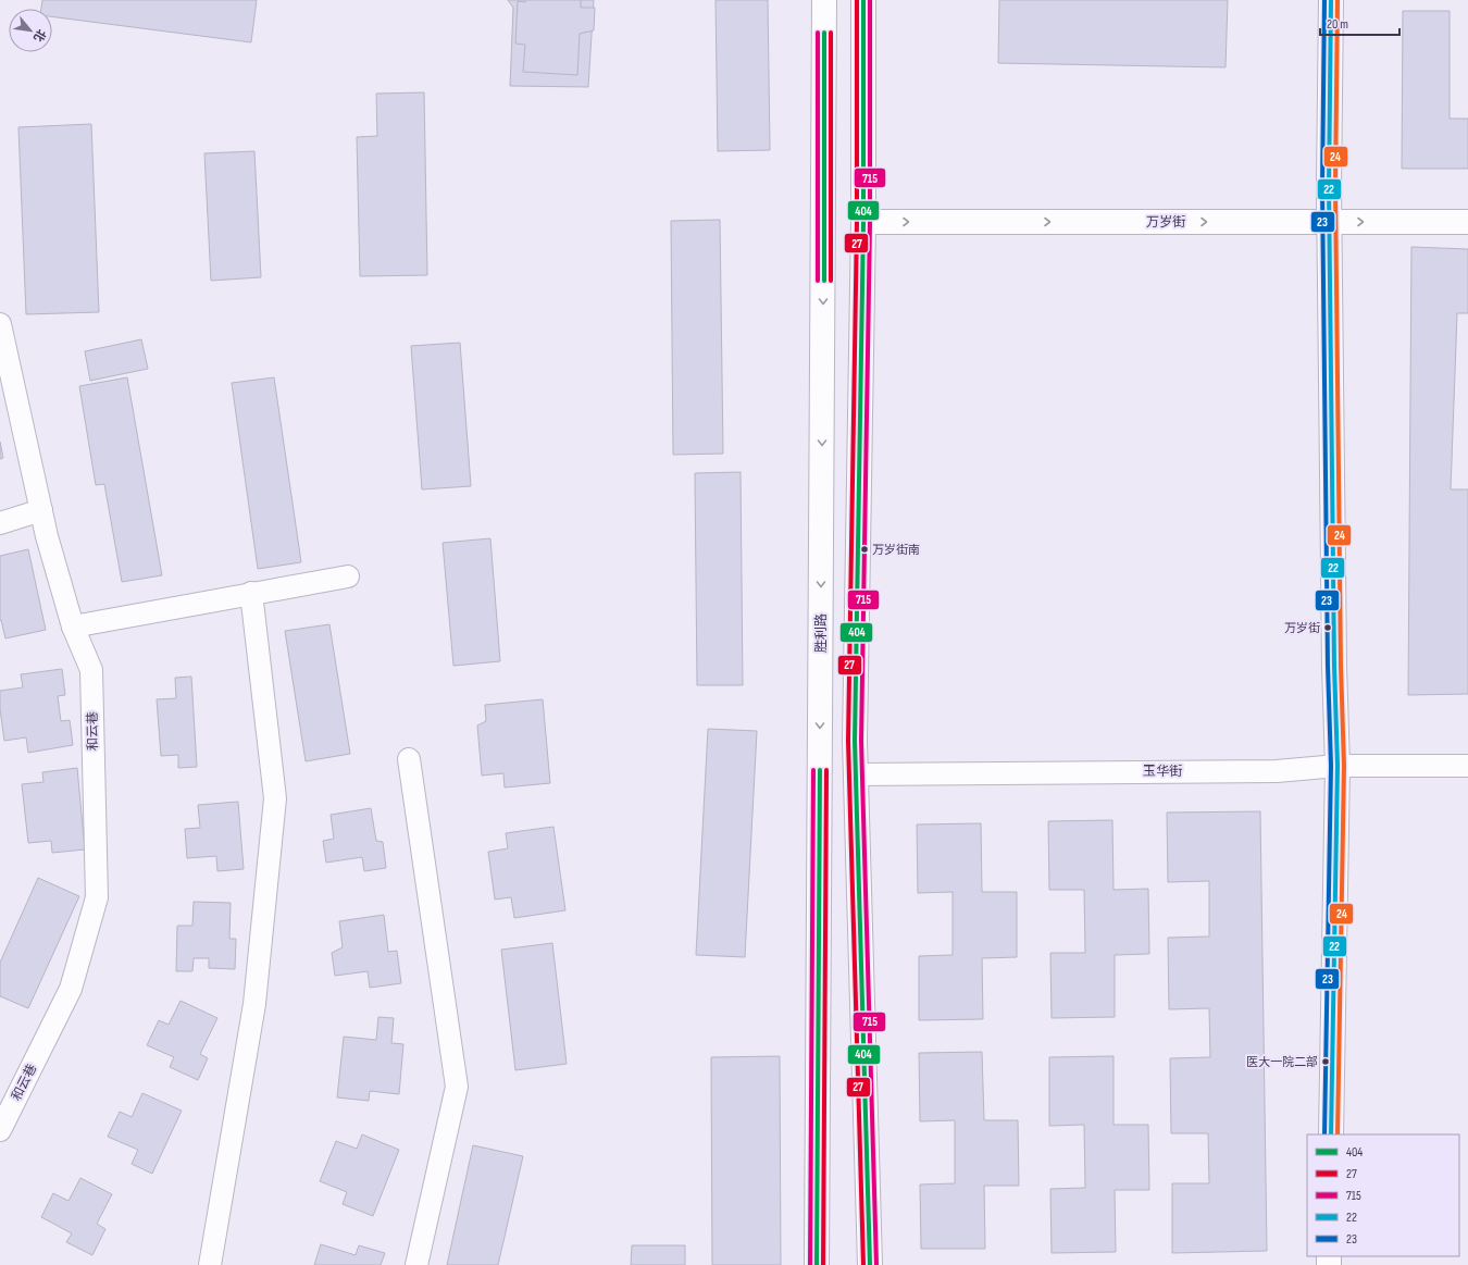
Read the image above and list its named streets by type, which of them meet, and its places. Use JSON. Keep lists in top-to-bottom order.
{
  "streets": {
    "main road": ["万岁街", "胜利路"],
    "street": ["和云巷", "玉华街"]
  },
  "one_way": ["万岁街"],
  "places": ["万岁街南", "万岁街", "医大一院二部"],
  "lines": [
    "transit line 404",
    "transit line 27",
    "transit line 715",
    "transit line 22",
    "transit line 23",
    "transit line 24"
  ],
  "legend": [
    "404",
    "27",
    "715",
    "22",
    "23"
  ],
  "scale_bar": "20 m",
  "north": "bottom right"
}
